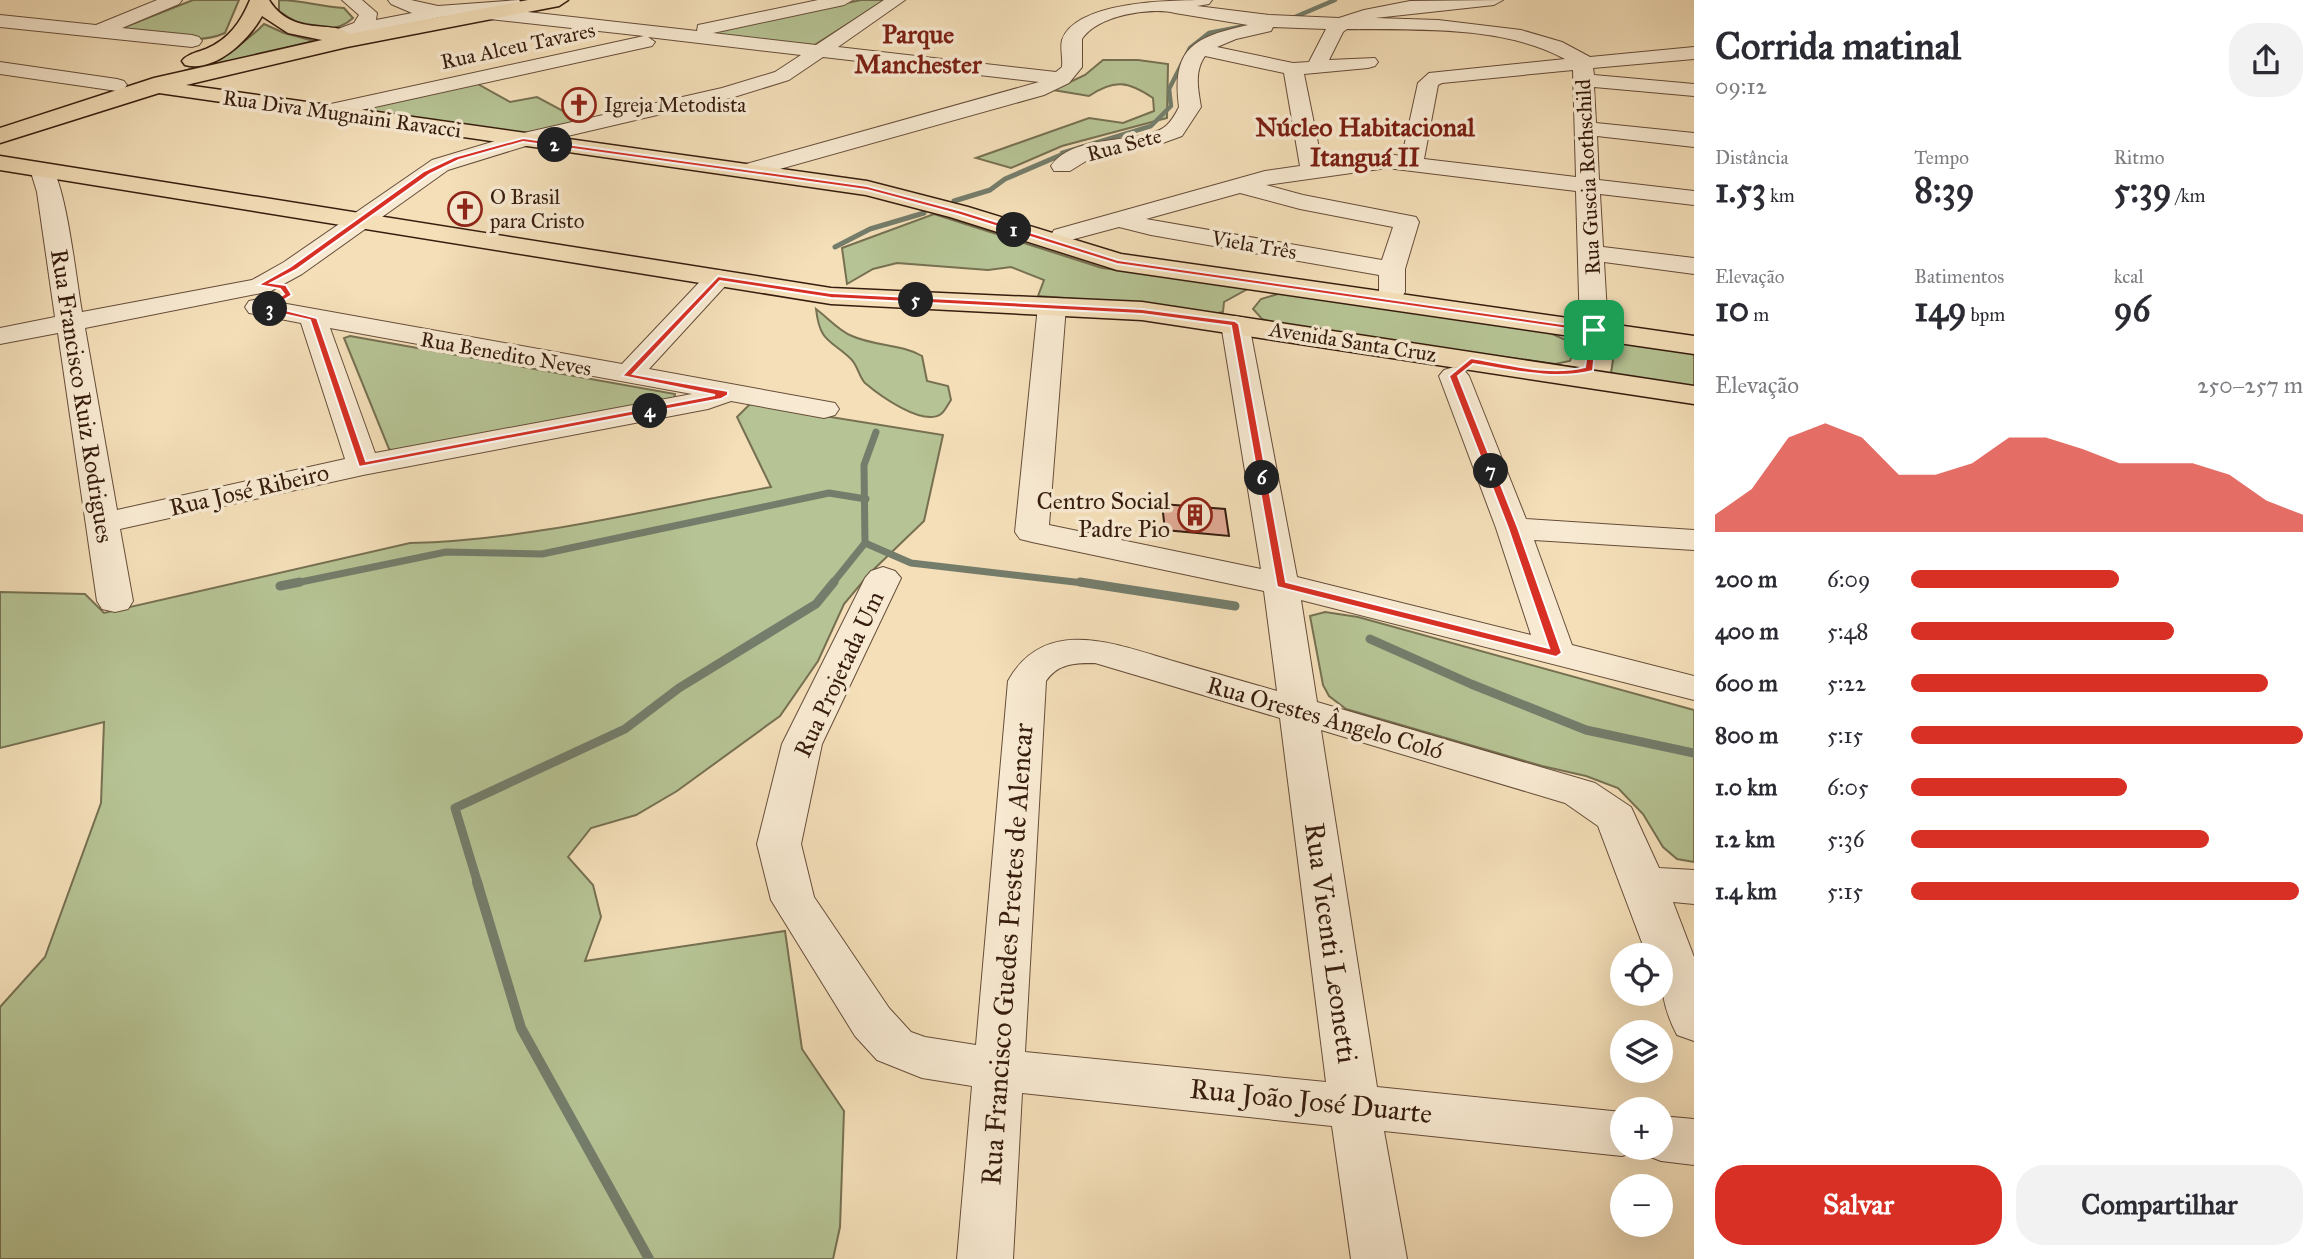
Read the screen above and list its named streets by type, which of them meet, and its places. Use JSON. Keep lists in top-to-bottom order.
{
  "streets": {
    "main road": ["Rua Diva Mugnaini Ravacci", "Avenida Santa Cruz"],
    "street": [
      "Rua Alceu Tavares",
      "Rua Sete",
      "Rua Guscia Rothschild",
      "Viela Três",
      "Rua Benedito Neves",
      "Rua Francisco Ruiz Rodrigues",
      "Rua José Ribeiro",
      "Rua Projetada Um",
      "Rua Orestes Ângelo Coló",
      "Rua Vicenti Leonetti",
      "Rua Francisco Guedes Prestes de Alencar",
      "Rua João José Duarte"
    ]
  },
  "crossings": [
    ["Rua Alceu Tavares", "Rua Diva Mugnaini Ravacci"],
    ["Rua Diva Mugnaini Ravacci", "Avenida Santa Cruz"],
    ["Rua Guscia Rothschild", "Avenida Santa Cruz"],
    ["Avenida Santa Cruz", "Rua Francisco Ruiz Rodrigues"],
    ["Avenida Santa Cruz", "Rua Vicenti Leonetti"],
    ["Rua Benedito Neves", "Rua José Ribeiro"],
    ["Rua Francisco Ruiz Rodrigues", "Rua José Ribeiro"],
    ["Rua Projetada Um", "Rua Francisco Guedes Prestes de Alencar"],
    ["Rua Projetada Um", "Rua João José Duarte"],
    ["Rua Orestes Ângelo Coló", "Rua Vicenti Leonetti"],
    ["Rua Orestes Ângelo Coló", "Rua Francisco Guedes Prestes de Alencar"],
    ["Rua Vicenti Leonetti", "Rua João José Duarte"],
    ["Rua Francisco Guedes Prestes de Alencar", "Rua João José Duarte"]
  ],
  "districts": ["Parque Manchester", "Núcleo Habitacional Itanguá II"],
  "places": {
    "church": ["Igreja Metodista", "O Brasil para Cristo"],
    "building": ["Centro Social Padre Pio"]
  },
  "page": {
    "heading": ["Corrida matinal", "09:12"],
    "stats": [
      ["Distância", "1.53 km"],
      ["Tempo", "8:39"],
      ["Ritmo", "5:39 /km"],
      ["Elevação", "10 m"],
      ["Batimentos", "149 bpm"],
      ["kcal", "96"]
    ],
    "pins": [
      "2",
      "1",
      "5",
      "3",
      "4",
      "7",
      "6"
    ],
    "chart": ["Elevação", "250–257 m"],
    "list": [
      {
        "name": "200 m",
        "note": "6:09"
      },
      {
        "name": "400 m",
        "note": "5:48"
      },
      {
        "name": "600 m",
        "note": "5:22"
      },
      {
        "name": "800 m",
        "note": "5:15"
      },
      {
        "name": "1.0 km",
        "note": "6:05"
      },
      {
        "name": "1.2 km",
        "note": "5:36"
      },
      {
        "name": "1.4 km",
        "note": "5:15"
      }
    ],
    "map_buttons": ["+", "−"],
    "buttons": ["Salvar", "Compartilhar"]
  }
}
